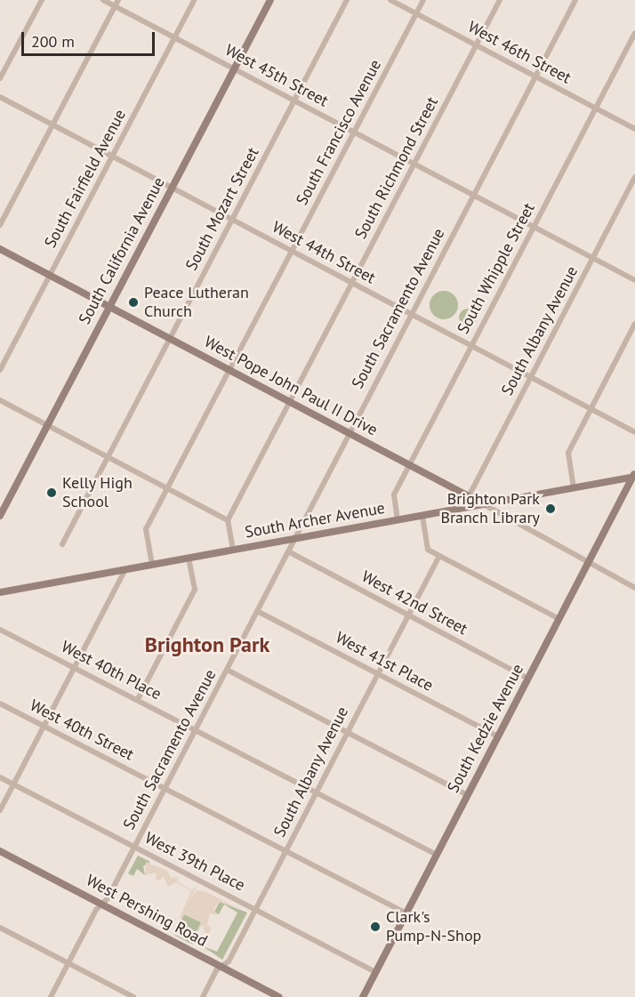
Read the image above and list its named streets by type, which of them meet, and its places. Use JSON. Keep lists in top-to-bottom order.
{
  "streets": {
    "main road": [
      "South California Avenue",
      "West Pope John Paul II Drive",
      "South Archer Avenue",
      "South Kedzie Avenue",
      "West Pershing Road"
    ],
    "street": [
      "West 46th Street",
      "West 45th Street",
      "South Francisco Avenue",
      "South Richmond Street",
      "South Fairfield Avenue",
      "South Mozart Street",
      "West 44th Street",
      "South Whipple Street",
      "South Sacramento Avenue",
      "South Albany Avenue",
      "West 42nd Street",
      "West 41st Place",
      "West 40th Place",
      "West 40th Street",
      "West 39th Place"
    ]
  },
  "crossings": [
    ["West 46th Street", "South Francisco Avenue"],
    ["West 46th Street", "South Richmond Street"],
    ["West 46th Street", "South Whipple Street"],
    ["West 46th Street", "South Sacramento Avenue"],
    ["West 45th Street", "South Francisco Avenue"],
    ["West 45th Street", "South Richmond Street"],
    ["West 45th Street", "South Fairfield Avenue"],
    ["West 45th Street", "South Mozart Street"],
    ["West 45th Street", "South California Avenue"],
    ["West 45th Street", "South Whipple Street"],
    ["West 45th Street", "South Sacramento Avenue"],
    ["West 45th Street", "South Albany Avenue"],
    ["South Francisco Avenue", "West 44th Street"],
    ["South Francisco Avenue", "West Pope John Paul II Drive"],
    ["South Francisco Avenue", "South Archer Avenue"],
    ["South Richmond Street", "West 44th Street"],
    ["South Richmond Street", "West Pope John Paul II Drive"],
    ["South Fairfield Avenue", "West 44th Street"],
    ["South Fairfield Avenue", "West Pope John Paul II Drive"],
    ["South Mozart Street", "West 44th Street"],
    ["South Mozart Street", "West Pope John Paul II Drive"],
    ["South California Avenue", "West 44th Street"],
    ["South California Avenue", "West Pope John Paul II Drive"],
    ["West 44th Street", "South Whipple Street"],
    ["West 44th Street", "South Sacramento Avenue"],
    ["West 44th Street", "South Albany Avenue"],
    ["South Whipple Street", "West Pope John Paul II Drive"],
    ["South Whipple Street", "South Archer Avenue"],
    ["South Sacramento Avenue", "West Pope John Paul II Drive"],
    ["South Sacramento Avenue", "South Archer Avenue"],
    ["South Sacramento Avenue", "West 42nd Street"],
    ["South Sacramento Avenue", "West 41st Place"],
    ["South Sacramento Avenue", "West 40th Place"],
    ["South Sacramento Avenue", "West 40th Street"],
    ["South Sacramento Avenue", "West 39th Place"],
    ["South Sacramento Avenue", "West Pershing Road"],
    ["South Albany Avenue", "West Pope John Paul II Drive"],
    ["South Albany Avenue", "West 42nd Street"],
    ["South Albany Avenue", "West 41st Place"],
    ["South Albany Avenue", "West 40th Place"],
    ["South Albany Avenue", "West 40th Street"],
    ["South Albany Avenue", "West 39th Place"],
    ["South Albany Avenue", "West Pershing Road"],
    ["West Pope John Paul II Drive", "South Archer Avenue"],
    ["South Archer Avenue", "South Kedzie Avenue"],
    ["West 42nd Street", "South Kedzie Avenue"],
    ["West 41st Place", "South Kedzie Avenue"],
    ["West 40th Place", "South Kedzie Avenue"],
    ["South Kedzie Avenue", "West 40th Street"],
    ["South Kedzie Avenue", "West 39th Place"]
  ],
  "districts": ["Brighton Park"],
  "places": [
    "Peace Lutheran Church",
    "Kelly High School",
    "Brighton Park Branch Library",
    "Clark's Pump-N-Shop"
  ],
  "scale_bar": "200 m"
}
